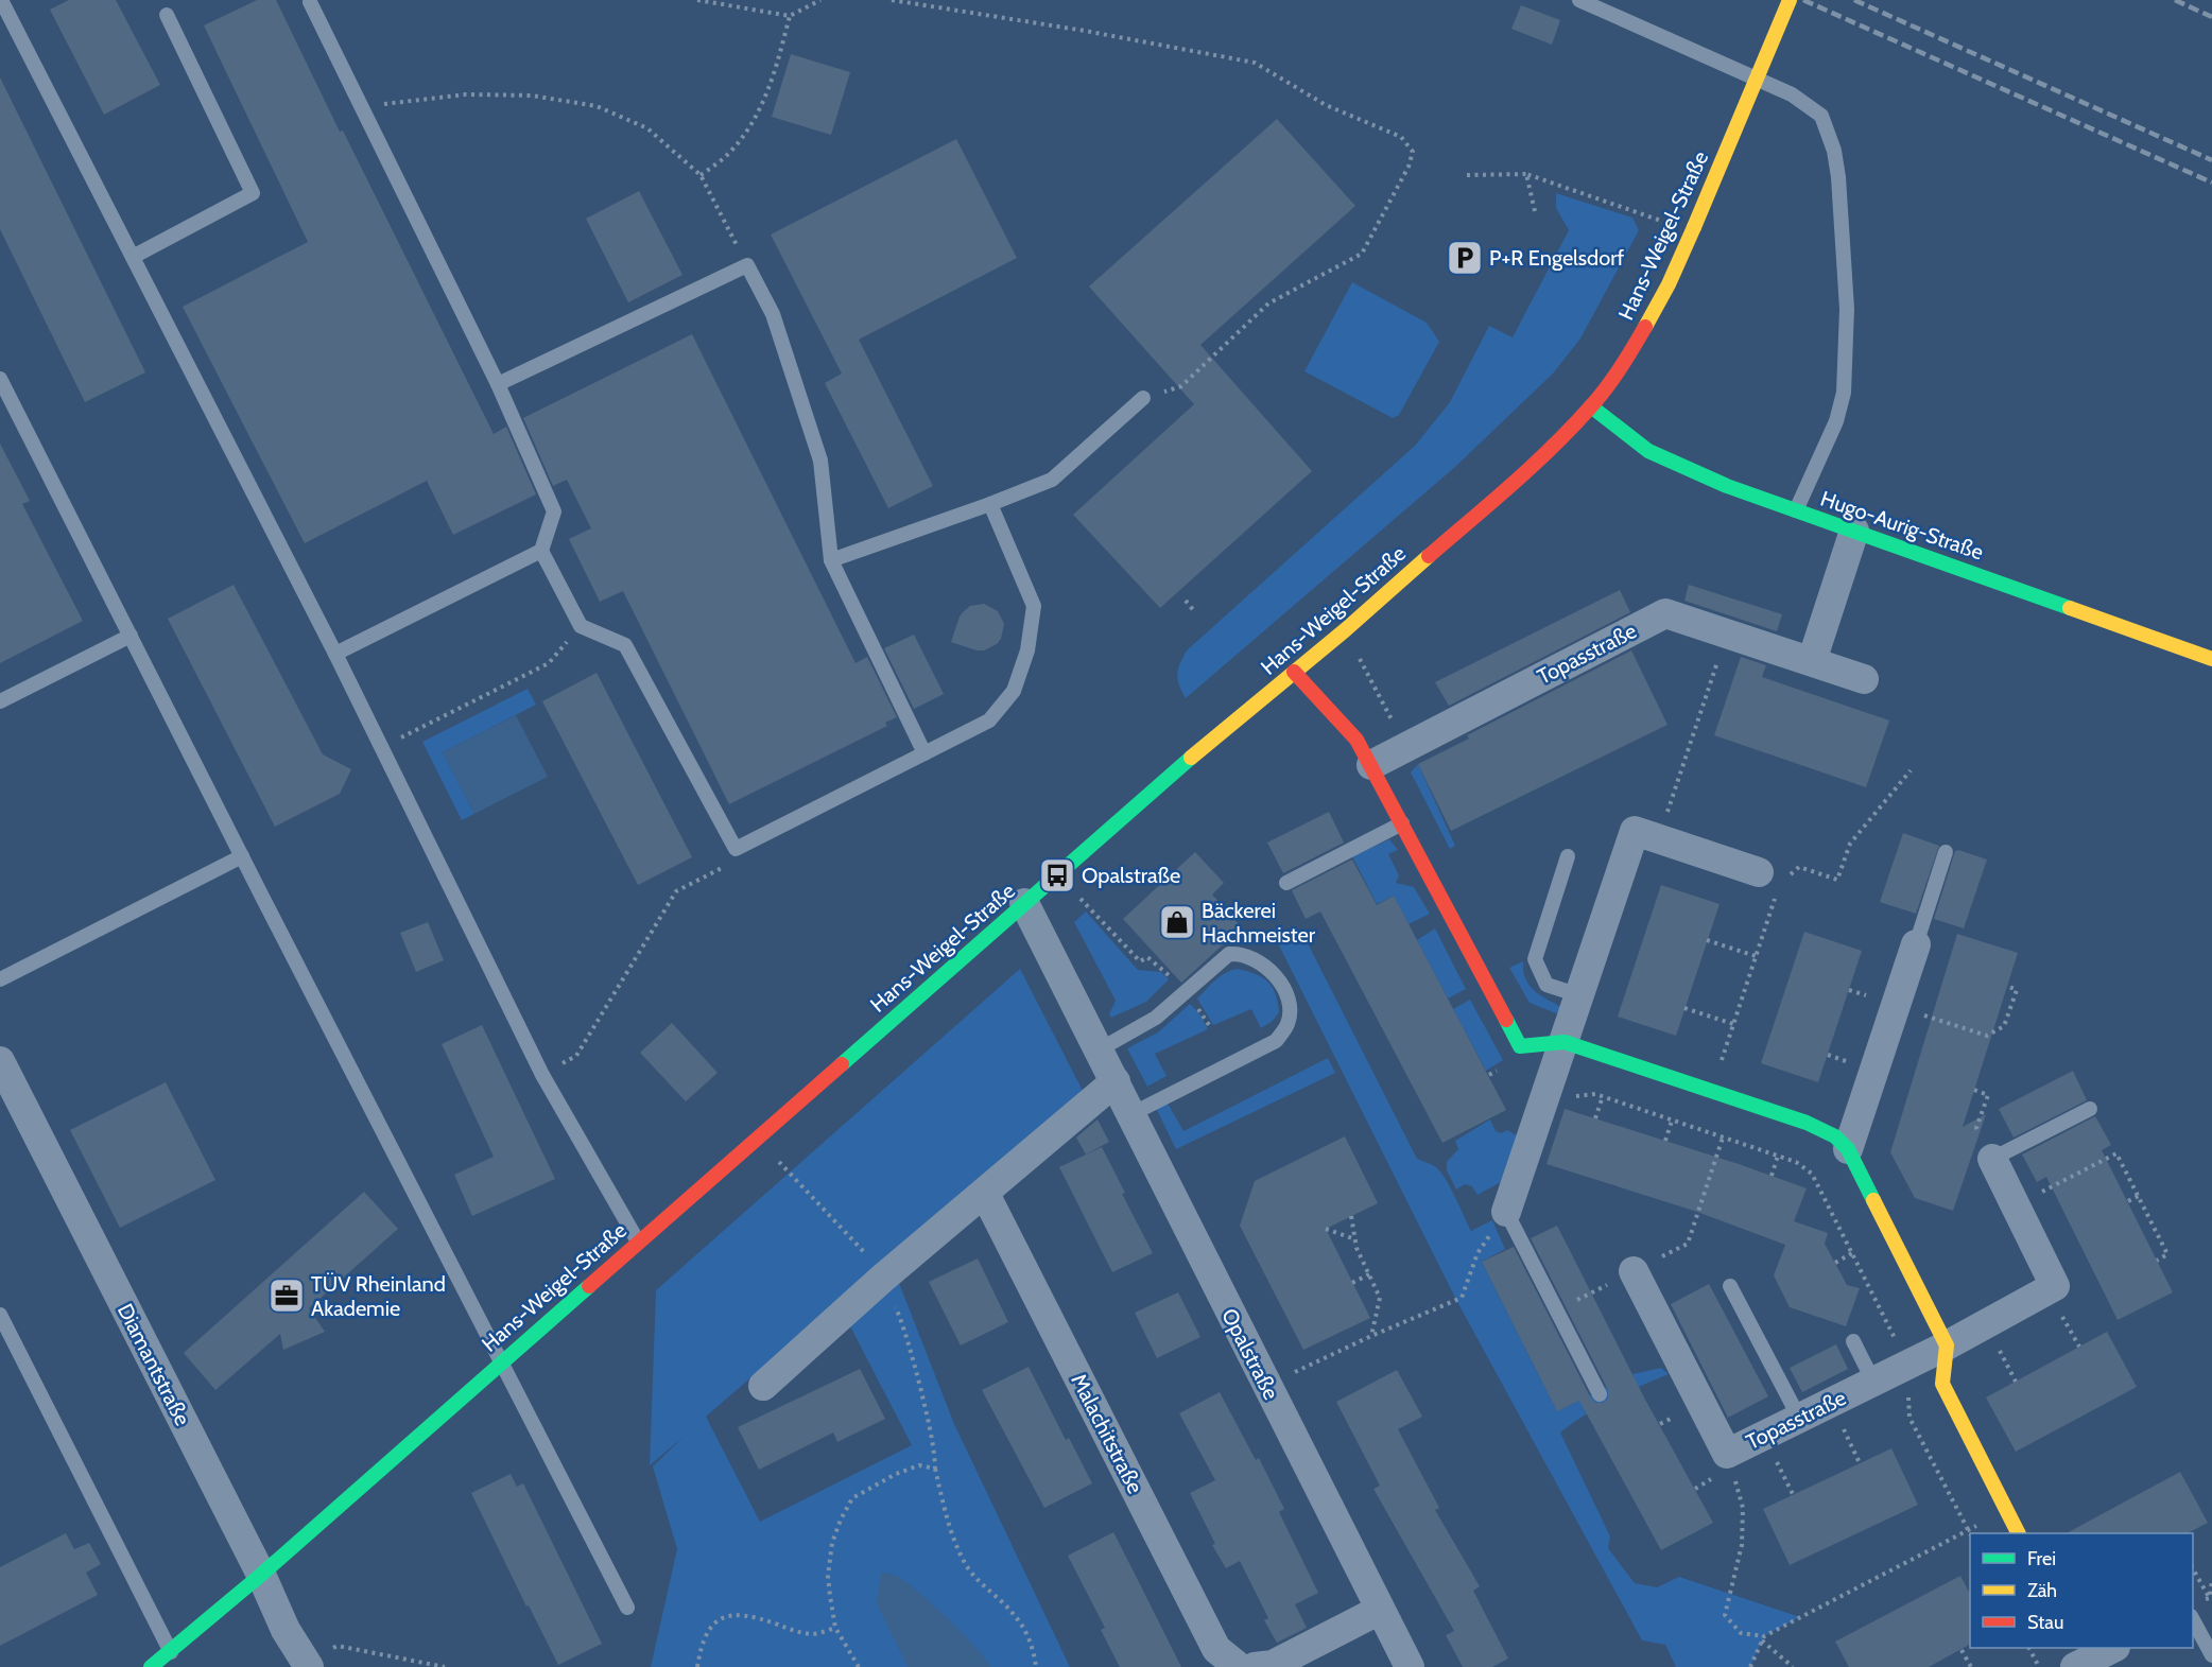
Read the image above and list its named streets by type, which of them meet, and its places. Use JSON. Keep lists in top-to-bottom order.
{
  "streets": {
    "street": [
      "Hans-Weigel-Straße",
      "Hugo-Aurig-Straße",
      "Topasstraße",
      "Opalstraße",
      "Diamantstraße",
      "Malachitstraße"
    ]
  },
  "crossings": [
    ["Hans-Weigel-Straße", "Hugo-Aurig-Straße"],
    ["Hans-Weigel-Straße", "Opalstraße"],
    ["Hans-Weigel-Straße", "Diamantstraße"]
  ],
  "places": {
    "parking": ["P+R Engelsdorf"],
    "bus stop": ["Opalstraße"],
    "shop": ["Bäckerei Hachmeister"],
    "office": ["TÜV Rheinland Akademie"]
  },
  "legend": ["Frei", "Zäh", "Stau"]
}
